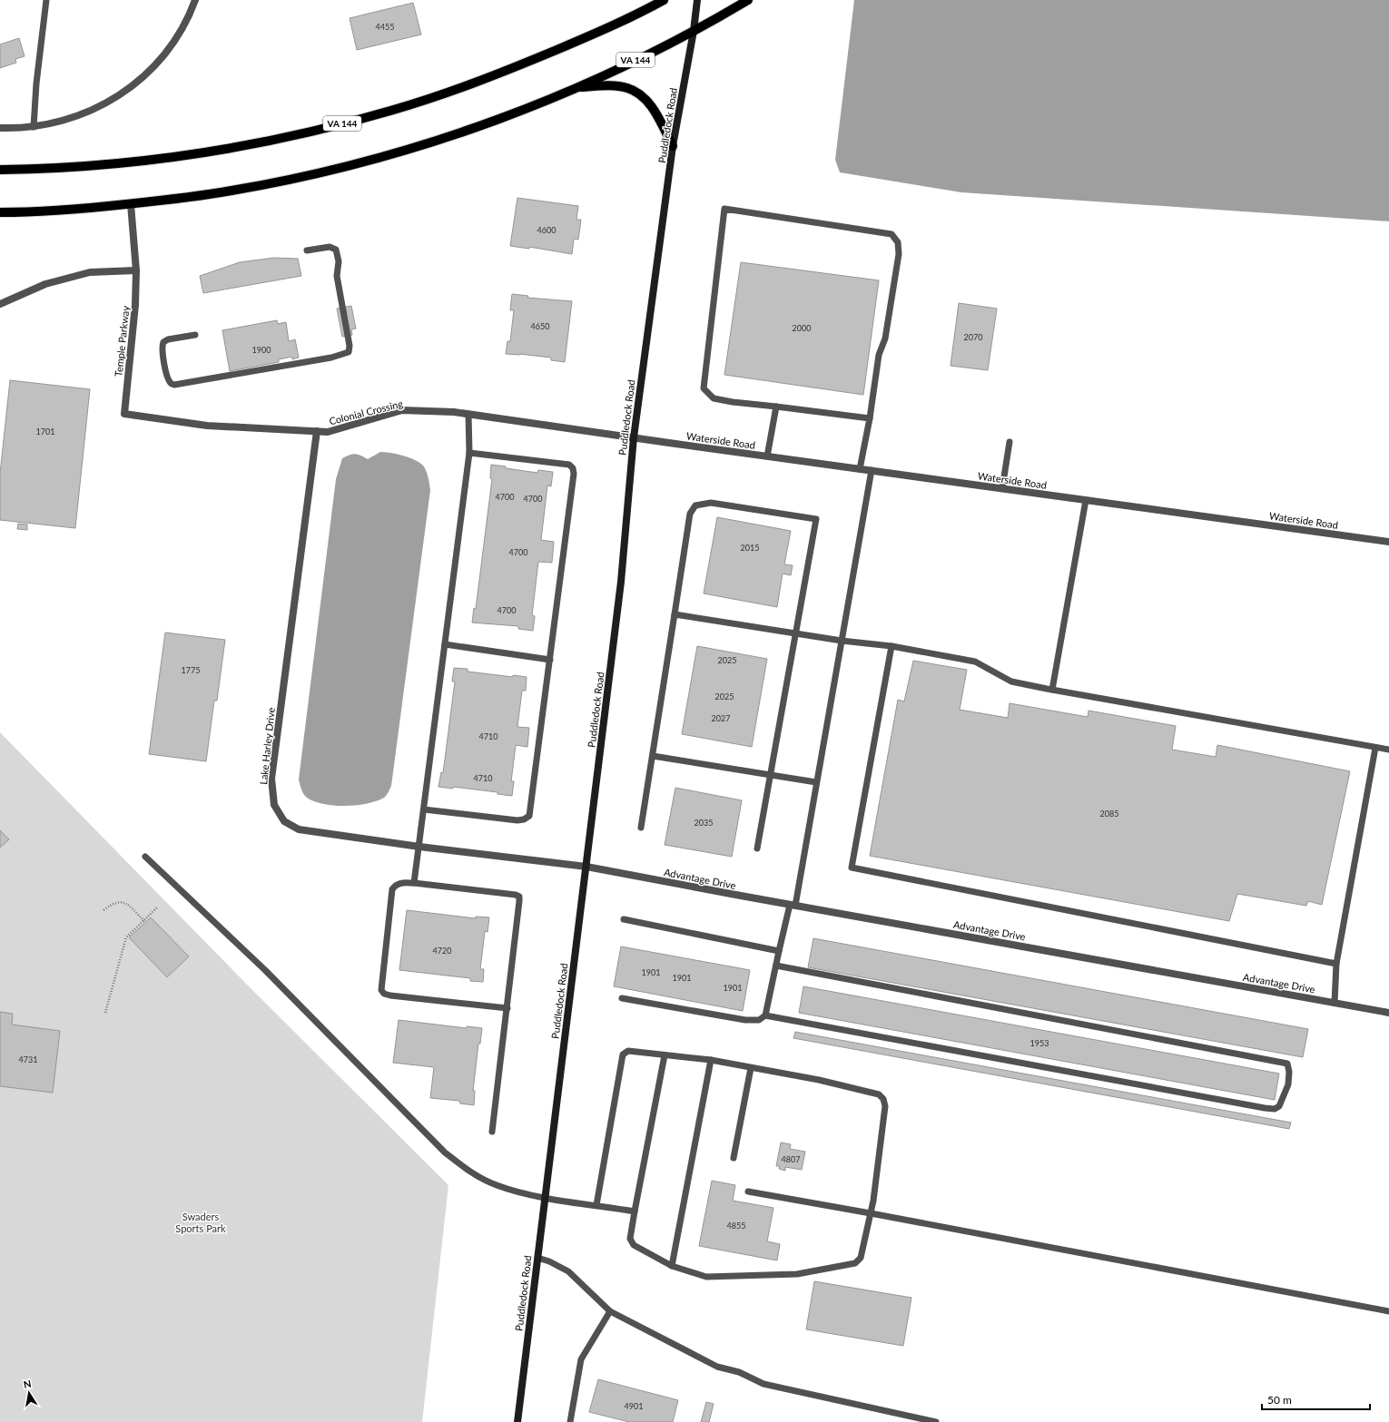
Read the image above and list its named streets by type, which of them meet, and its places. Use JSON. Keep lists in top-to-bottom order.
{
  "streets": {
    "main road": ["VA 144", "Puddledock Road"],
    "street": [
      "Temple Parkway",
      "Colonial Crossing",
      "Waterside Road",
      "Lake Harley Drive",
      "Advantage Drive"
    ]
  },
  "crossings": [
    ["VA 144", "Puddledock Road"],
    ["VA 144", "Temple Parkway"],
    ["Puddledock Road", "Colonial Crossing"],
    ["Puddledock Road", "Waterside Road"],
    ["Puddledock Road", "Lake Harley Drive"],
    ["Puddledock Road", "Advantage Drive"],
    ["Temple Parkway", "Colonial Crossing"],
    ["Colonial Crossing", "Waterside Road"],
    ["Colonial Crossing", "Lake Harley Drive"],
    ["Lake Harley Drive", "Advantage Drive"]
  ],
  "parks": ["Swaders Sports Park"],
  "house_numbers": [
    "4455",
    "4600",
    "4650",
    "2000",
    "2070",
    "1900",
    "1701",
    "4700",
    "4700",
    "2015",
    "4700",
    "4700",
    "2025",
    "1775",
    "2025",
    "2027",
    "4710",
    "4710",
    "2085",
    "2035",
    "4720",
    "1901",
    "1901",
    "1901",
    "1953",
    "4731",
    "4807",
    "4855",
    "4901"
  ],
  "scale_bar": "50 m",
  "north": "top"
}
